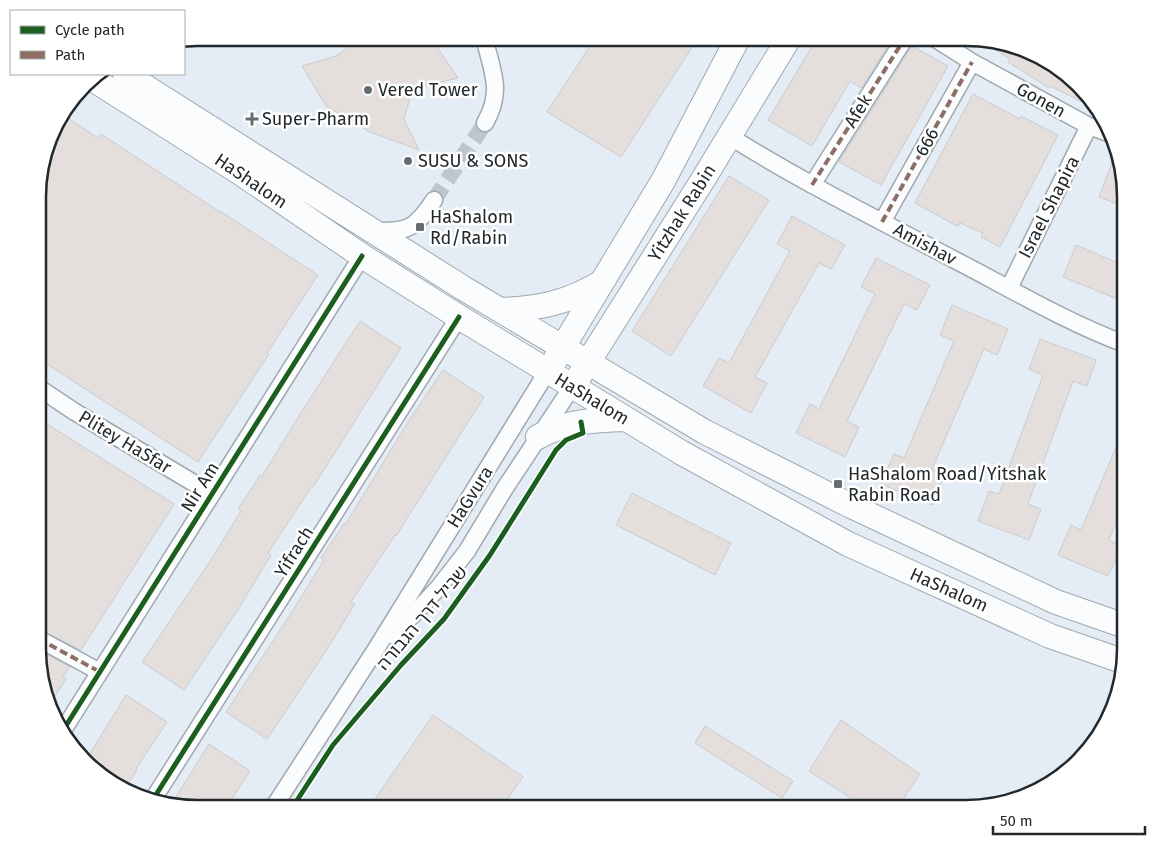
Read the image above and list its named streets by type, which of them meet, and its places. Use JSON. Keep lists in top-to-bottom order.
{
  "streets": {
    "main road": ["HaShalom", "Yitzhak Rabin", "HaGvura"],
    "street": [
      "Gonen",
      "Afek",
      "666",
      "Israel Shapira",
      "Amishav",
      "Plitey HaSfar",
      "Nir Am",
      "Yifrach"
    ],
    "cycle path": ["שביל דרך הגבורה"]
  },
  "crossings": [
    ["Gonen", "666"],
    ["Gonen", "Israel Shapira"],
    ["Afek", "Amishav"],
    ["666", "Amishav"],
    ["HaShalom", "Yitzhak Rabin"],
    ["HaShalom", "Nir Am"],
    ["HaShalom", "HaGvura"],
    ["HaShalom", "Yifrach"],
    ["Israel Shapira", "Amishav"],
    ["Yitzhak Rabin", "Amishav"],
    ["Yitzhak Rabin", "HaGvura"],
    ["Plitey HaSfar", "Nir Am"]
  ],
  "places": {
    "other": ["Vered Tower", "SUSU & SONS"],
    "health": ["Super-Pharm"],
    "transit": ["HaShalom Rd/Rabin", "HaShalom Road/Yitshak Rabin Road"]
  },
  "legend": ["Cycle path", "Path"],
  "scale_bar": "50 m"
}
